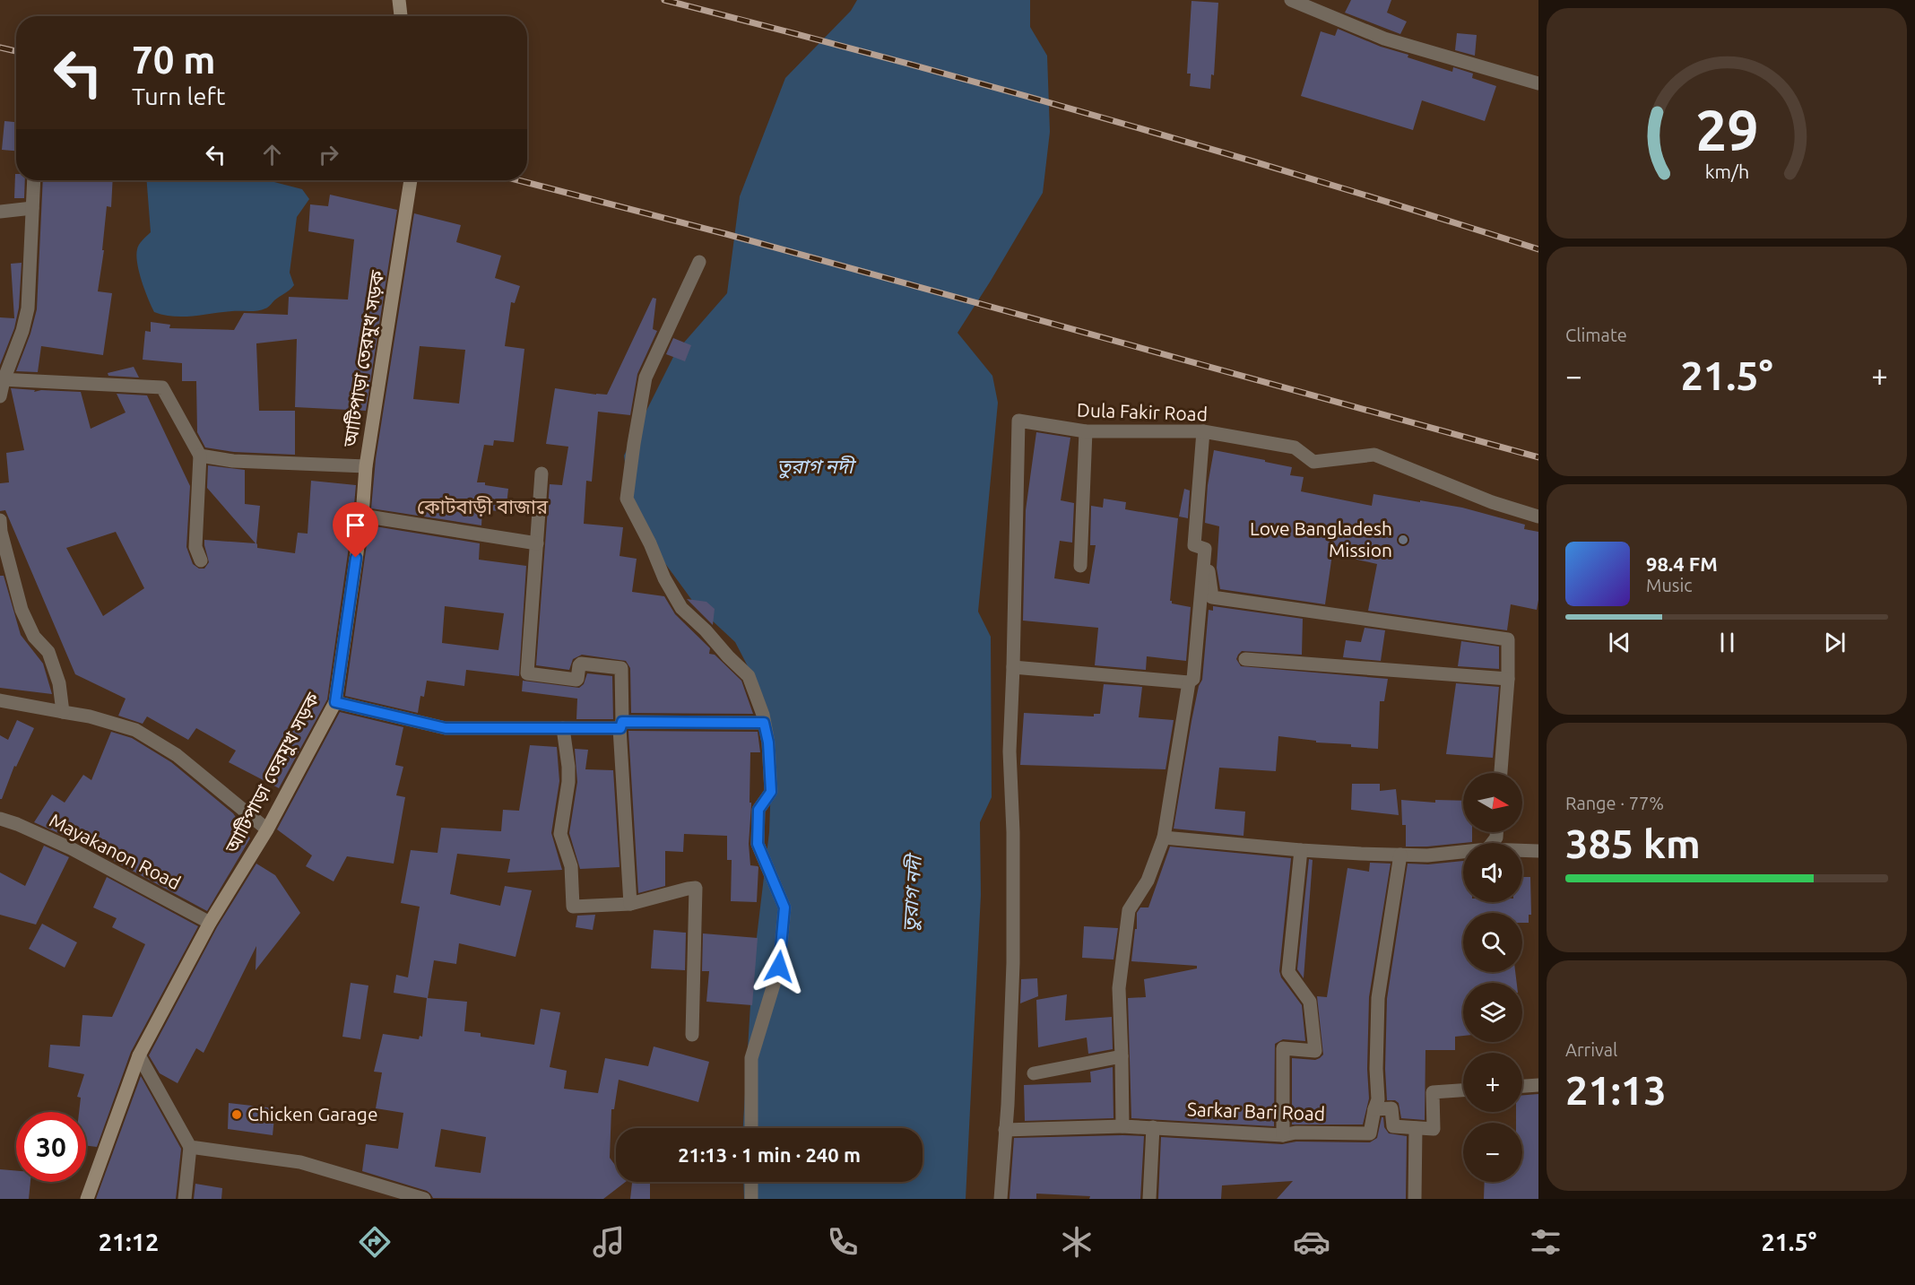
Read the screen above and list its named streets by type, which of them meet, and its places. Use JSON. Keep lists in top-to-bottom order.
{
  "streets": {
    "main road": ["আটিপাড়া তেরমুখ সড়ক"],
    "street": ["Dula Fakir Road", "Mayakanon Road", "Sarkar Bari Road"]
  },
  "crossings": [
    ["আটিপাড়া তেরমুখ সড়ক", "Mayakanon Road"]
  ],
  "districts": ["কোটবাড়ী বাজার"],
  "water": ["তুরাগ নদী"],
  "places": ["Love Bangladesh Mission", "Chicken Garage"],
  "north": "right",
  "page": {
    "turn": ["70 m", "Turn left"],
    "tile": [
      "Climate",
      ["Range · 77%", "385 km"],
      ["Arrival", "21:13"]
    ],
    "heat": ["−", "21.5°", "+"],
    "song": ["98.4 FM", "Music"],
    "map_buttons": ["+", "−"],
    "limit": "30",
    "trip": "21:13 · 1 min · 240 m",
    "tabs": ["21:12", "21.5°"],
    "gauge": ["29", "km/h"]
  }
}
